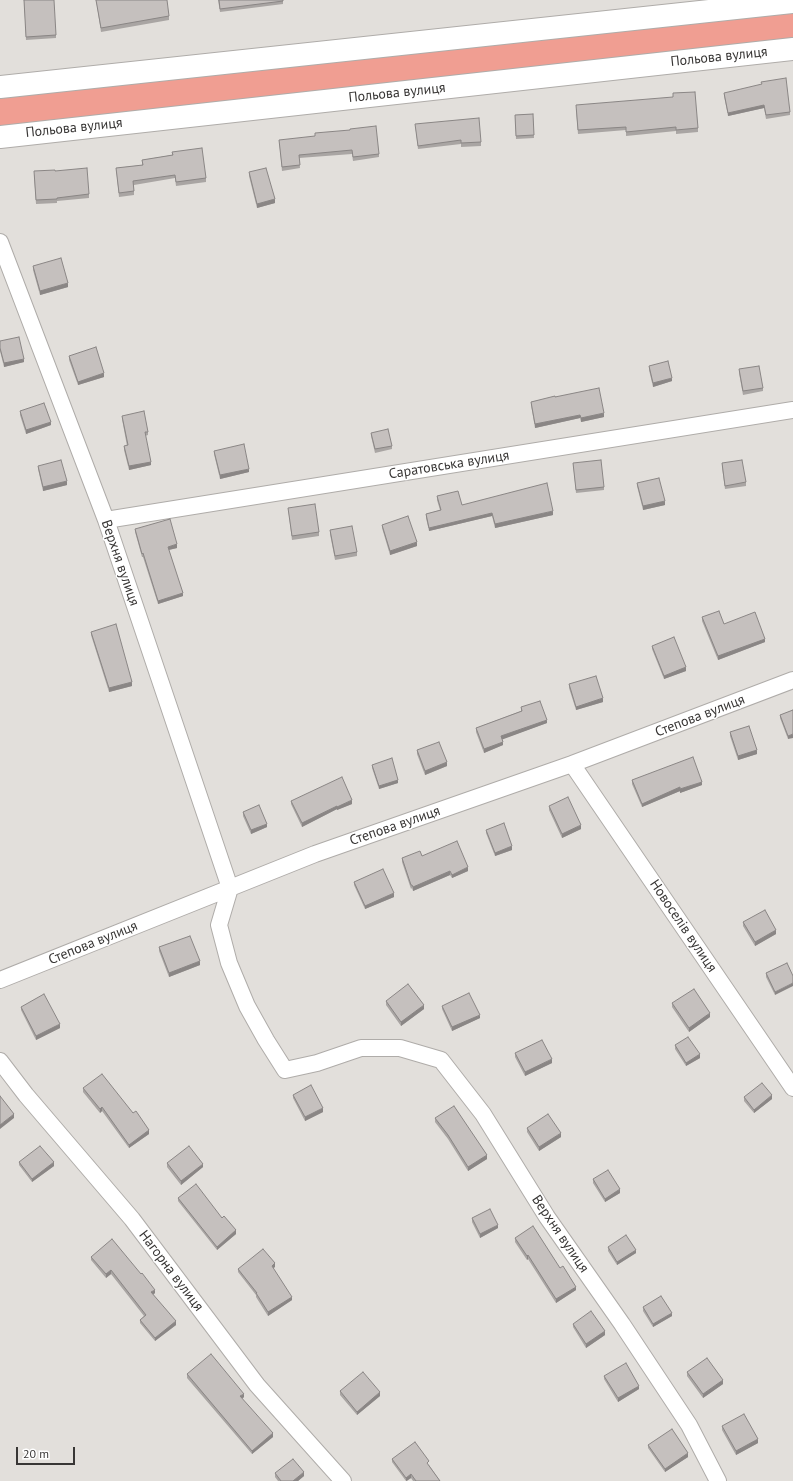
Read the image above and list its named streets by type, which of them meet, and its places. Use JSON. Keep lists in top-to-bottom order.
{
  "streets": {
    "main road": ["Польова вулиця"],
    "street": [
      "Саратовська вулиця",
      "Верхня вулиця",
      "Степова вулиця",
      "Новоселів вулиця",
      "Нагорна вулиця"
    ]
  },
  "crossings": [
    ["Саратовська вулиця", "Верхня вулиця"],
    ["Верхня вулиця", "Степова вулиця"],
    ["Степова вулиця", "Новоселів вулиця"]
  ],
  "scale_bar": "20 m"
}
